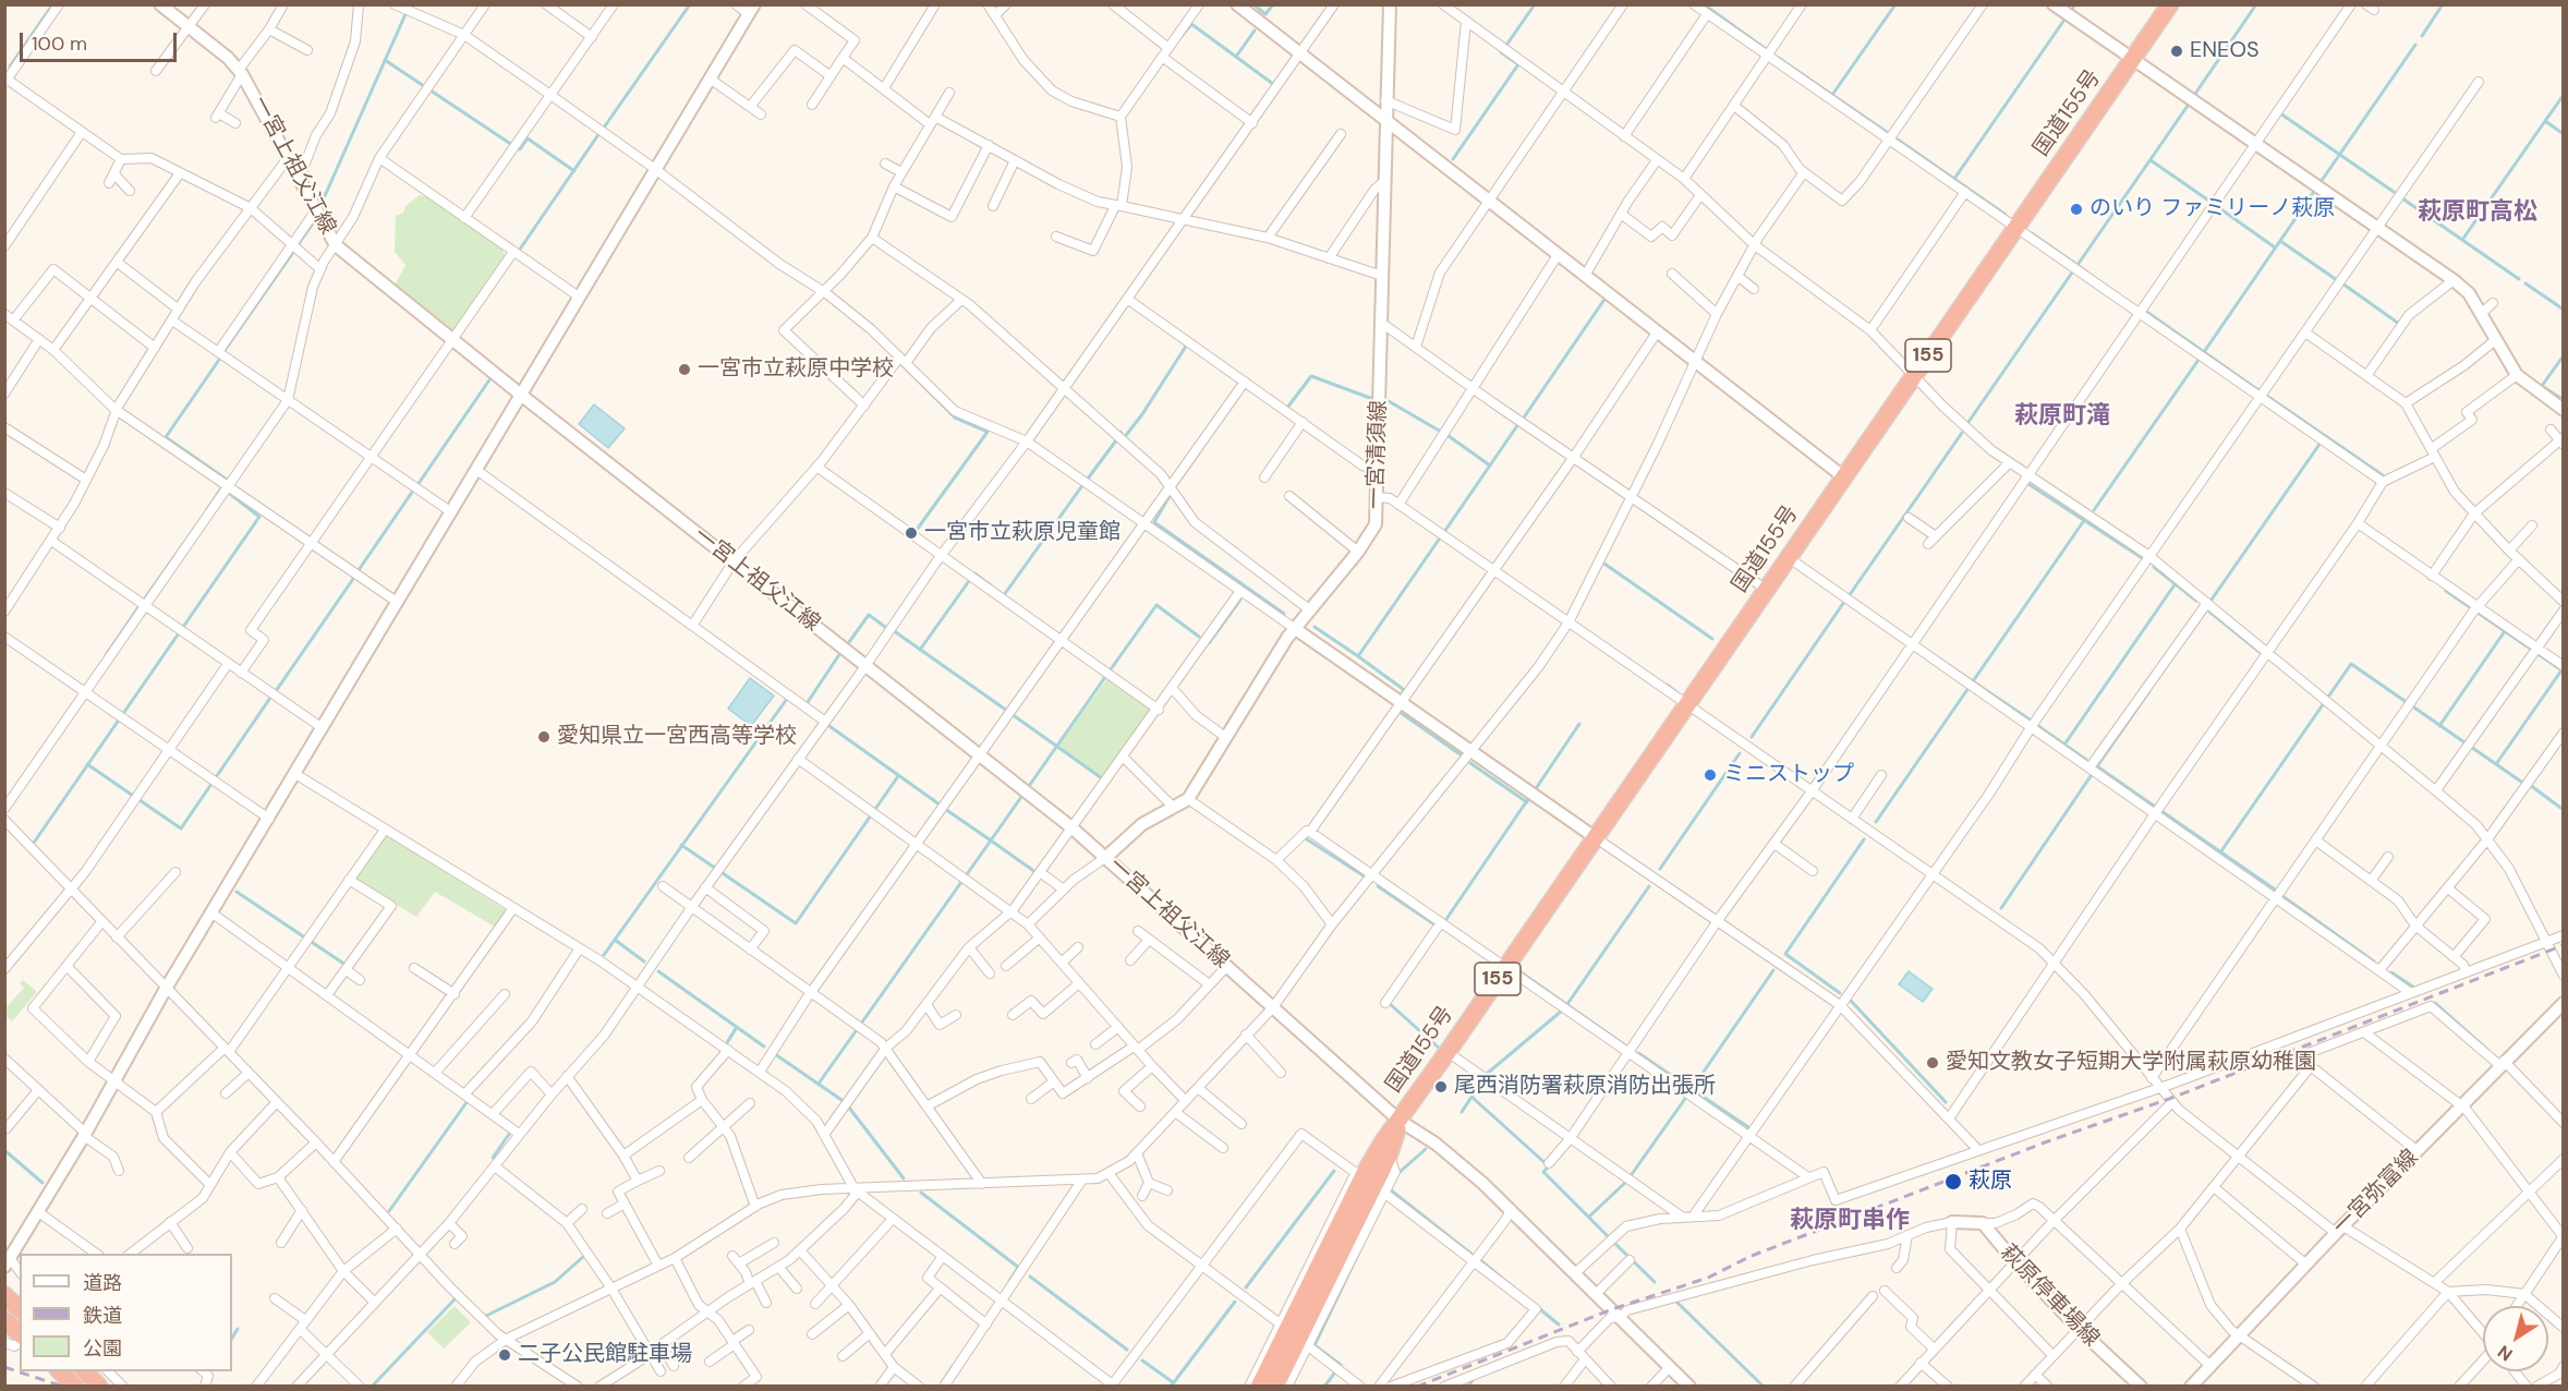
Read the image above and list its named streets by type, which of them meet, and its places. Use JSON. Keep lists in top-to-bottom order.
{
  "streets": {
    "highway": ["国道155号", "155"],
    "main road": [
      "一宮上祖父江線",
      "一宮清須線",
      "一宮弥富線",
      "萩原停車場線"
    ]
  },
  "crossings": [
    ["国道155号", "一宮上祖父江線"]
  ],
  "districts": ["萩原町高松", "萩原町滝", "萩原町串作"],
  "places": [
    "ENEOS",
    "のいり ファミリーノ萩原",
    "一宮市立萩原中学校",
    "一宮市立萩原児童館",
    "愛知県立一宮西高等学校",
    "ミニストップ",
    "愛知文教女子短期大学附属萩原幼稚園",
    "尾西消防署萩原消防出張所",
    "萩原",
    "二子公民館駐車場"
  ],
  "legend": ["道路", "鉄道", "公園"],
  "scale_bar": "100 m",
  "north": "bottom left"
}
